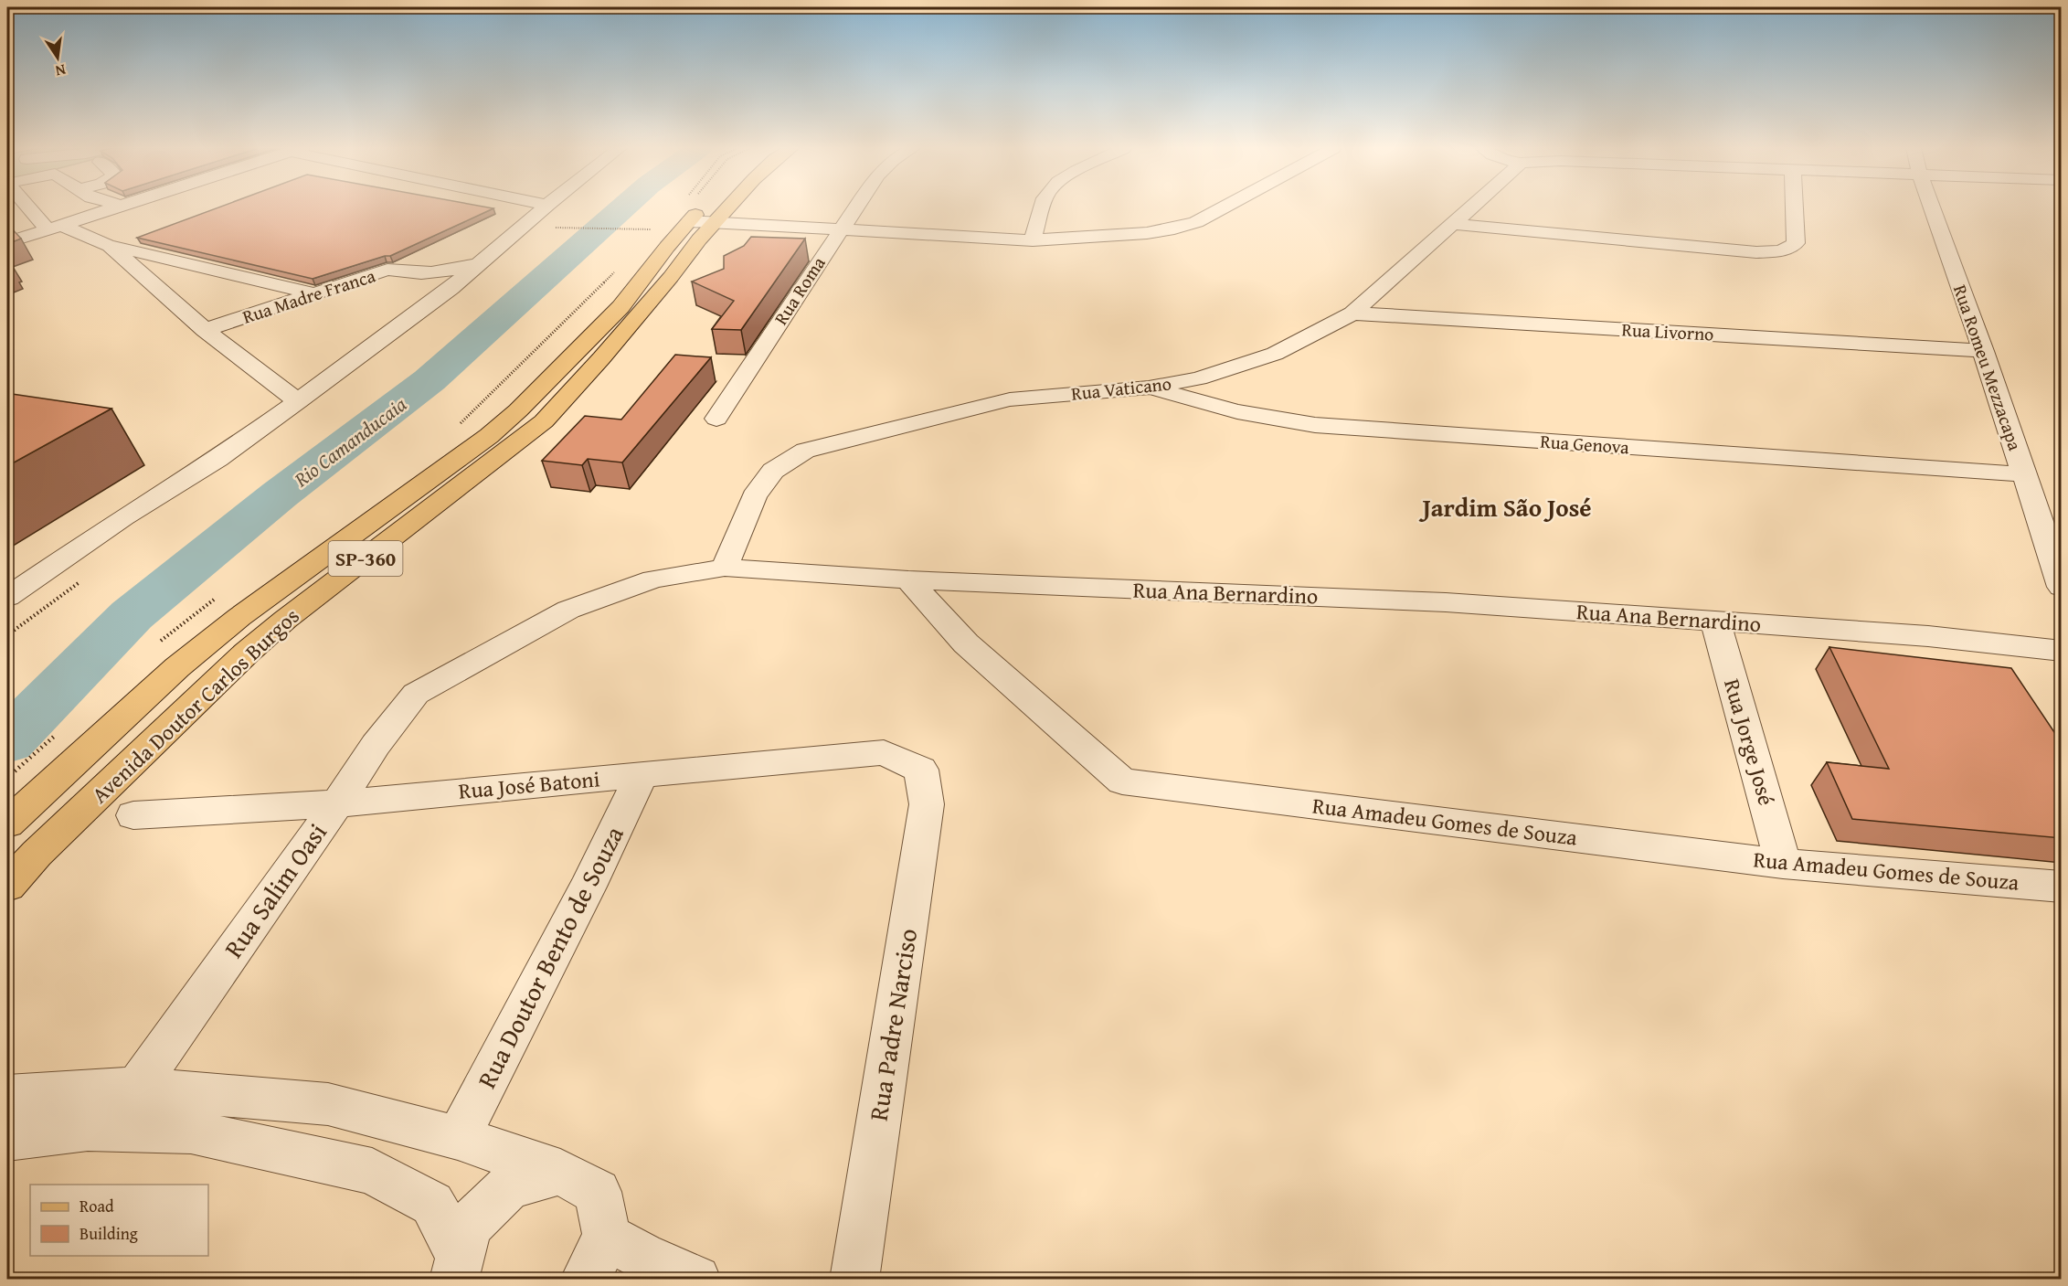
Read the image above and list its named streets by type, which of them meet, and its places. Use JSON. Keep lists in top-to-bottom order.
{
  "streets": {
    "main road": ["SP-360", "Avenida Doutor Carlos Burgos"],
    "street": [
      "Rua Roma",
      "Rua Madre Franca",
      "Rua Livorno",
      "Rua Romeu Mezzacapa",
      "Rua Vaticano",
      "Rua Genova",
      "Rua Ana Bernardino",
      "Rua Jorge José",
      "Rua José Batoni",
      "Rua Amadeu Gomes de Souza",
      "Rua Salim Oasi",
      "Rua Doutor Bento de Souza",
      "Rua Padre Narciso"
    ]
  },
  "crossings": [
    ["Rua Livorno", "Rua Romeu Mezzacapa"],
    ["Rua Livorno", "Rua Vaticano"],
    ["Rua Romeu Mezzacapa", "Rua Genova"],
    ["Rua Vaticano", "Rua Genova"],
    ["Rua Vaticano", "Rua Ana Bernardino"],
    ["Rua Ana Bernardino", "Rua Jorge José"],
    ["Rua Ana Bernardino", "Rua Amadeu Gomes de Souza"],
    ["Rua Ana Bernardino", "Rua Salim Oasi"],
    ["Rua Jorge José", "Rua Amadeu Gomes de Souza"],
    ["Rua José Batoni", "Rua Salim Oasi"],
    ["Rua José Batoni", "Rua Doutor Bento de Souza"],
    ["Rua José Batoni", "Rua Padre Narciso"]
  ],
  "districts": ["Jardim São José"],
  "water": ["Rio Camanducaia"],
  "legend": ["Road", "Building"],
  "north": "bottom"
}
